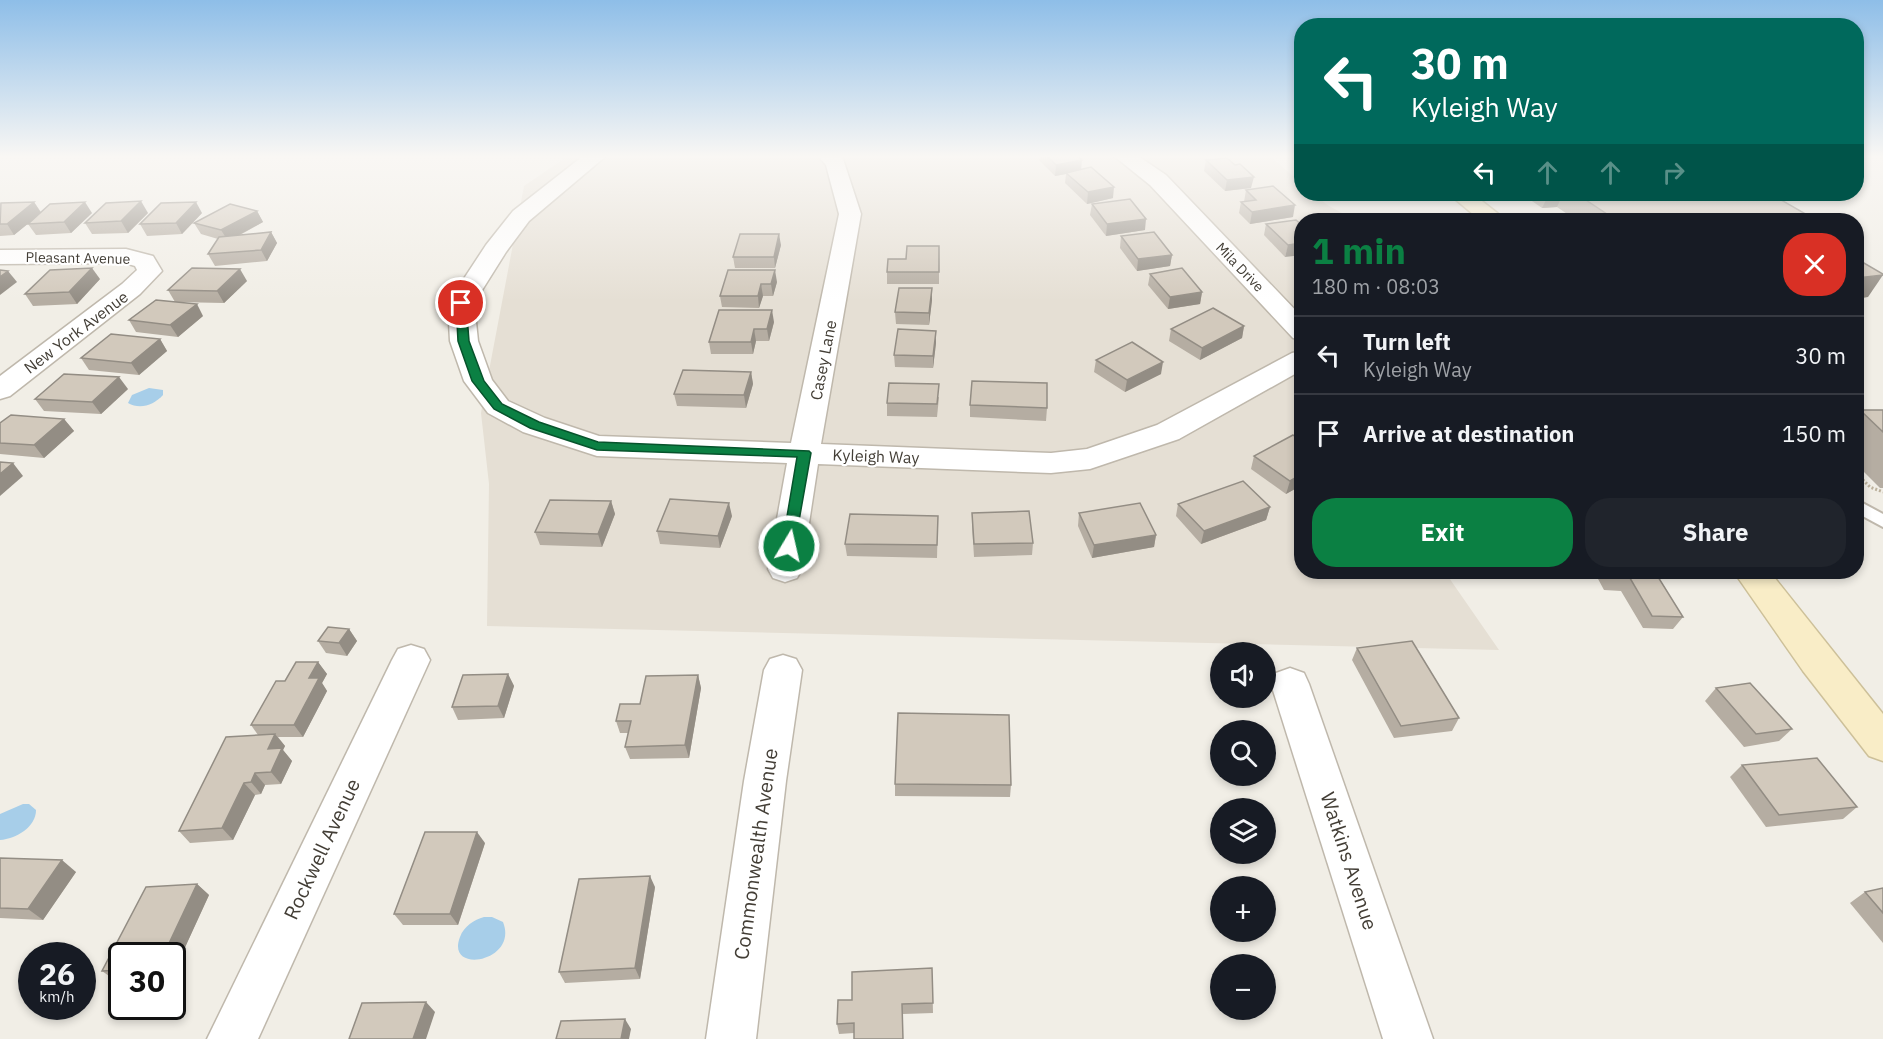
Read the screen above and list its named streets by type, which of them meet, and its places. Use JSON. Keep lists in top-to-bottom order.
{
  "streets": {
    "street": [
      "Pleasant Avenue",
      "Mila Drive",
      "New York Avenue",
      "Casey Lane",
      "Kyleigh Way",
      "Rockwell Avenue",
      "Commonwealth Avenue",
      "Watkins Avenue"
    ]
  },
  "crossings": [
    ["Pleasant Avenue", "New York Avenue"],
    ["Casey Lane", "Kyleigh Way"]
  ],
  "page": {
    "turn": ["30 m", "Kyleigh Way"],
    "heading": ["1 min", "180 m · 08:03"],
    "list": [
      {
        "name": "Turn left",
        "note": "Kyleigh Way",
        "value": "30 m"
      },
      {
        "name": "Arrive at destination",
        "value": "150 m"
      }
    ],
    "buttons": ["Exit", "Share"],
    "map_buttons": ["+", "−"],
    "speed": "26 km/h",
    "limit": "30"
  }
}
